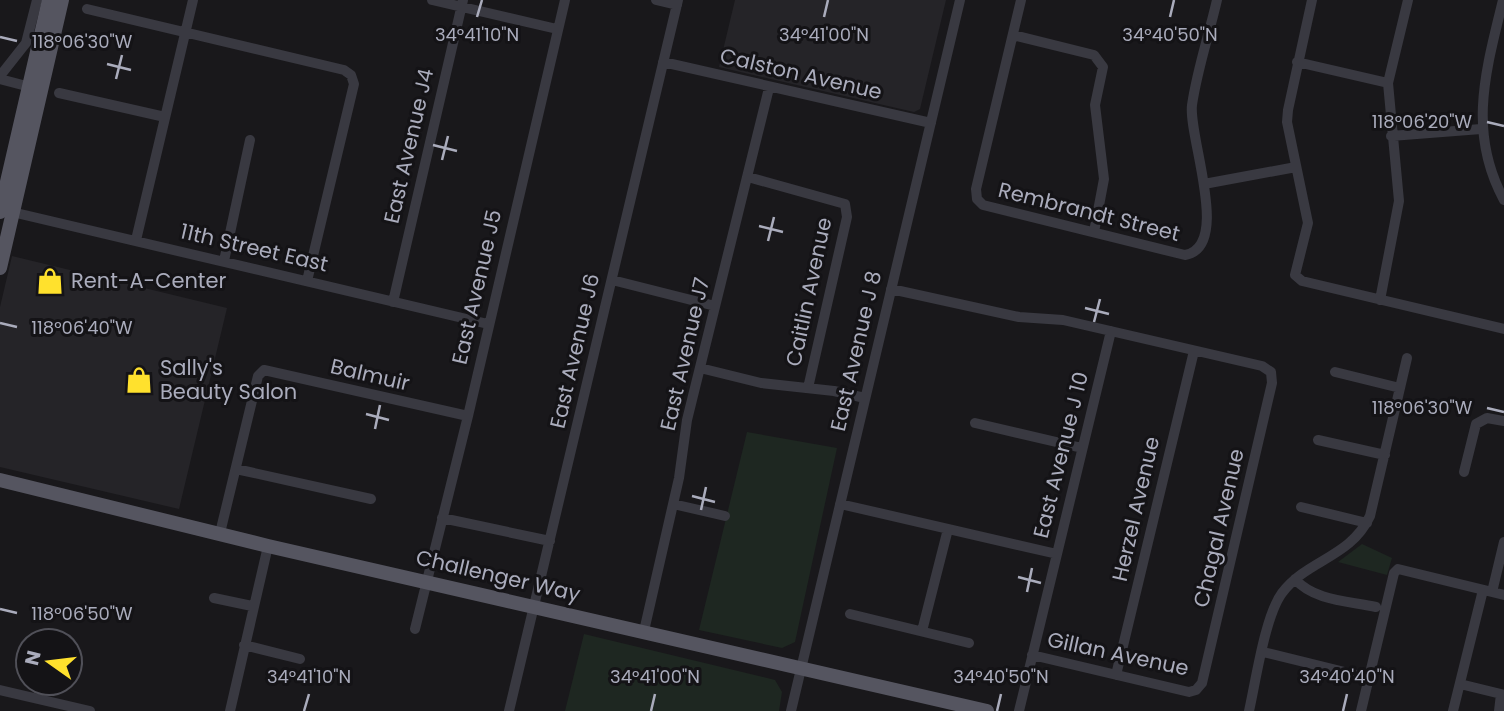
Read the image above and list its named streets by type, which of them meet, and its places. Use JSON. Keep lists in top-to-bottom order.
{
  "streets": {
    "main road": ["Challenger Way"],
    "street": [
      "Calston Avenue",
      "East Avenue J4",
      "Rembrandt Street",
      "11th Street East",
      "East Avenue J5",
      "Caitlin Avenue",
      "East Avenue J6",
      "East Avenue J 8",
      "East Avenue J7",
      "Balmuir",
      "East Avenue J 10",
      "Herzel Avenue",
      "Chagal Avenue",
      "Gillan Avenue"
    ]
  },
  "crossings": [
    ["Calston Avenue", "East Avenue J6"],
    ["Calston Avenue", "East Avenue J 8"],
    ["Calston Avenue", "East Avenue J7"],
    ["East Avenue J4", "11th Street East"],
    ["11th Street East", "East Avenue J5"],
    ["East Avenue J5", "Balmuir"],
    ["East Avenue J5", "Challenger Way"],
    ["Caitlin Avenue", "East Avenue J7"],
    ["East Avenue J6", "Challenger Way"],
    ["East Avenue J 8", "Challenger Way"],
    ["East Avenue J7", "Challenger Way"],
    ["East Avenue J 10", "Gillan Avenue"],
    ["Herzel Avenue", "Chagal Avenue"],
    ["Herzel Avenue", "Gillan Avenue"],
    ["Chagal Avenue", "Gillan Avenue"]
  ],
  "places": {
    "shop": ["Rent-A-Center", "Sally's Beauty Salon"]
  },
  "north": "left",
  "coordinates": [
    "34°41'10\"N",
    "34°41'00\"N",
    "34°40'50\"N",
    "118°06'30\"W",
    "118°06'20\"W",
    "118°06'40\"W",
    "118°06'50\"W",
    "34°40'40\"N"
  ]
}
